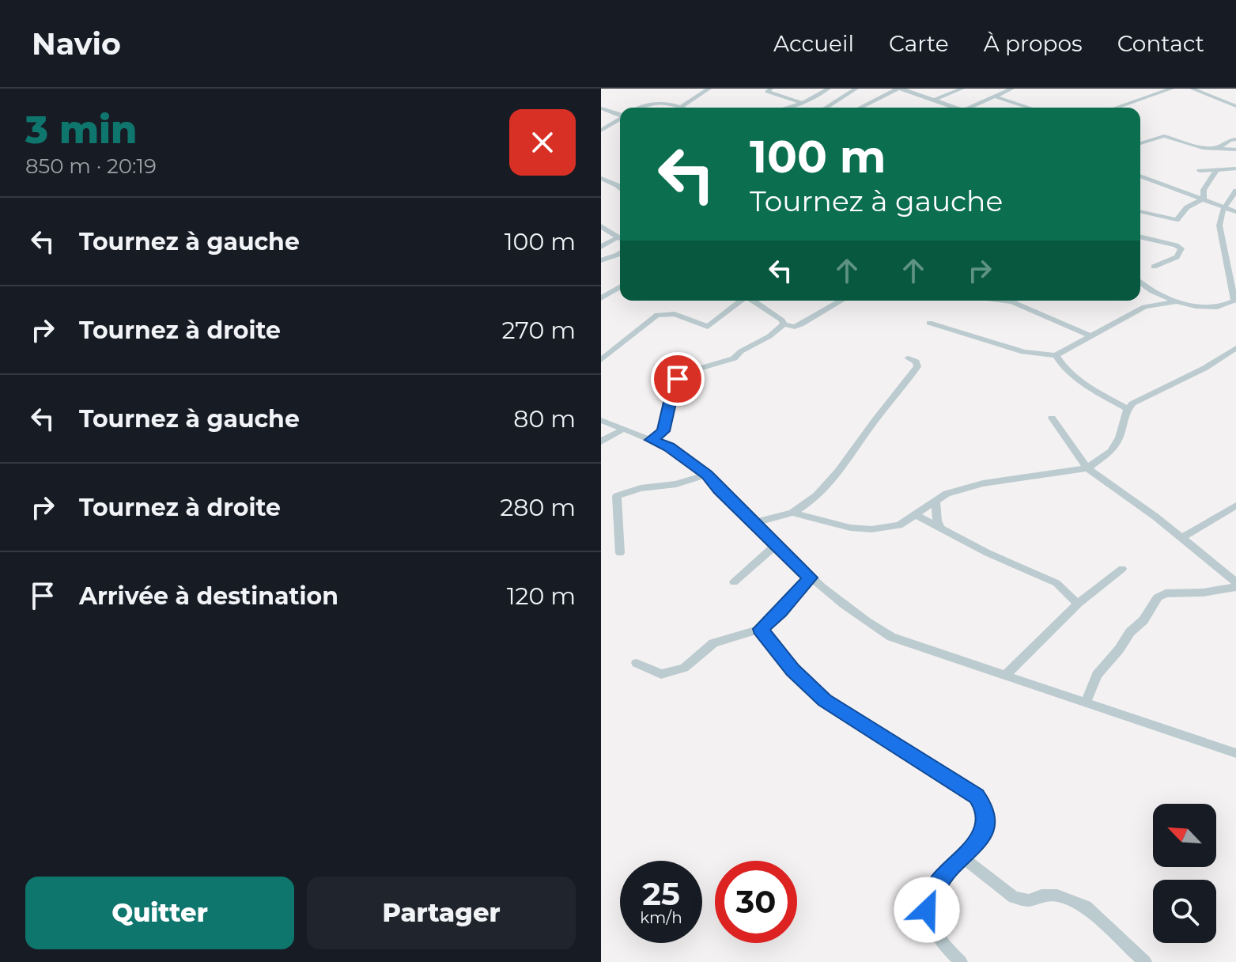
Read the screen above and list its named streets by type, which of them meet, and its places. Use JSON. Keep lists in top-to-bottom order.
{
  "north": "top left",
  "page": {
    "header": "Navio",
    "nav": [
      "Accueil",
      "Carte",
      "À propos",
      "Contact"
    ],
    "heading": ["3 min", "850 m · 20:19"],
    "turn": ["100 m", "Tournez à gauche"],
    "list": [
      {
        "name": "Tournez à gauche",
        "value": "100 m"
      },
      {
        "name": "Tournez à droite",
        "value": "270 m"
      },
      {
        "name": "Tournez à gauche",
        "value": "80 m"
      },
      {
        "name": "Tournez à droite",
        "value": "280 m"
      },
      {
        "name": "Arrivée à destination",
        "value": "120 m"
      }
    ],
    "speed": "25 km/h",
    "limit": "30",
    "buttons": ["Quitter", "Partager"]
  }
}
